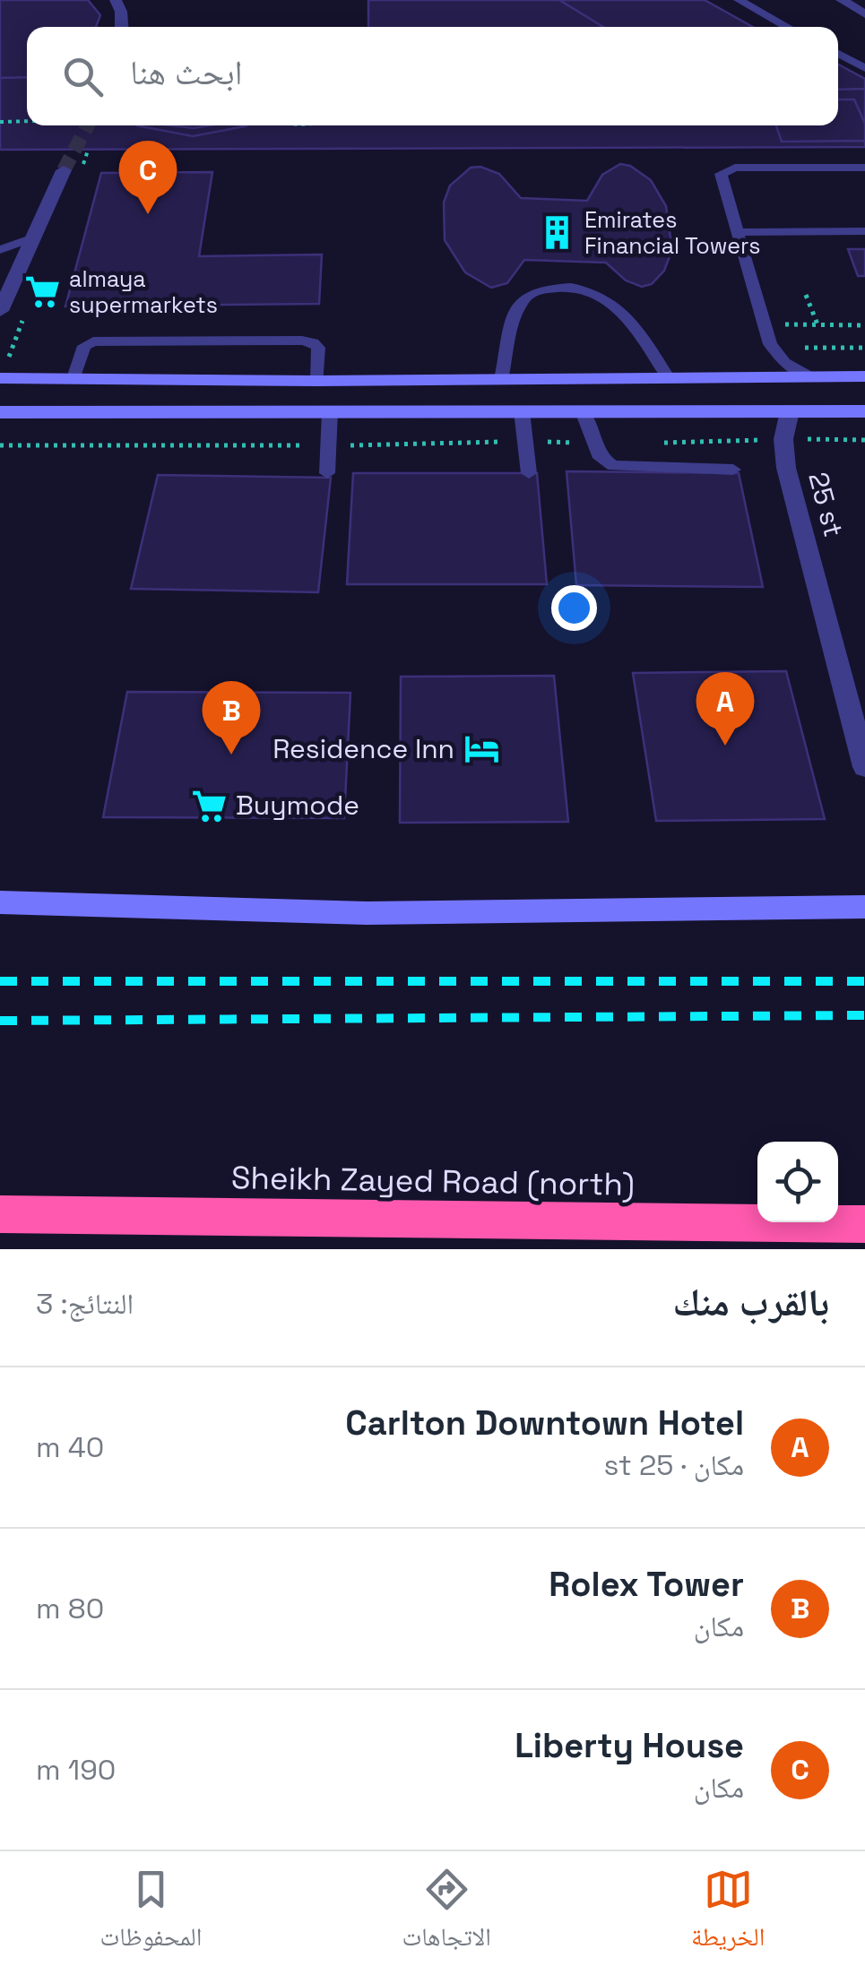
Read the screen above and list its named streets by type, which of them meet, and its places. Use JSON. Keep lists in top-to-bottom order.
{
  "streets": {
    "highway": ["Sheikh Zayed Road (north)"],
    "street": ["25 st"]
  },
  "places": {
    "building": ["Emirates Financial Towers"],
    "supermarket": ["almaya supermarkets", "Buymode"],
    "hotel": ["Residence Inn"]
  },
  "page": {
    "search": "ابحث هنا",
    "pins": ["C", "A", "B"],
    "heading": ["بالقرب منك", "النتائج: 3"],
    "list": [
      {
        "mark": "A",
        "name": "Carlton Downtown Hotel",
        "note": "مكان · 25 st",
        "value": "40 m"
      },
      {
        "mark": "B",
        "name": "Rolex Tower",
        "note": "مكان",
        "value": "80 m"
      },
      {
        "mark": "C",
        "name": "Liberty House",
        "note": "مكان",
        "value": "190 m"
      }
    ],
    "nav": ["الخريطة", "الاتجاهات", "المحفوظات"]
  }
}
